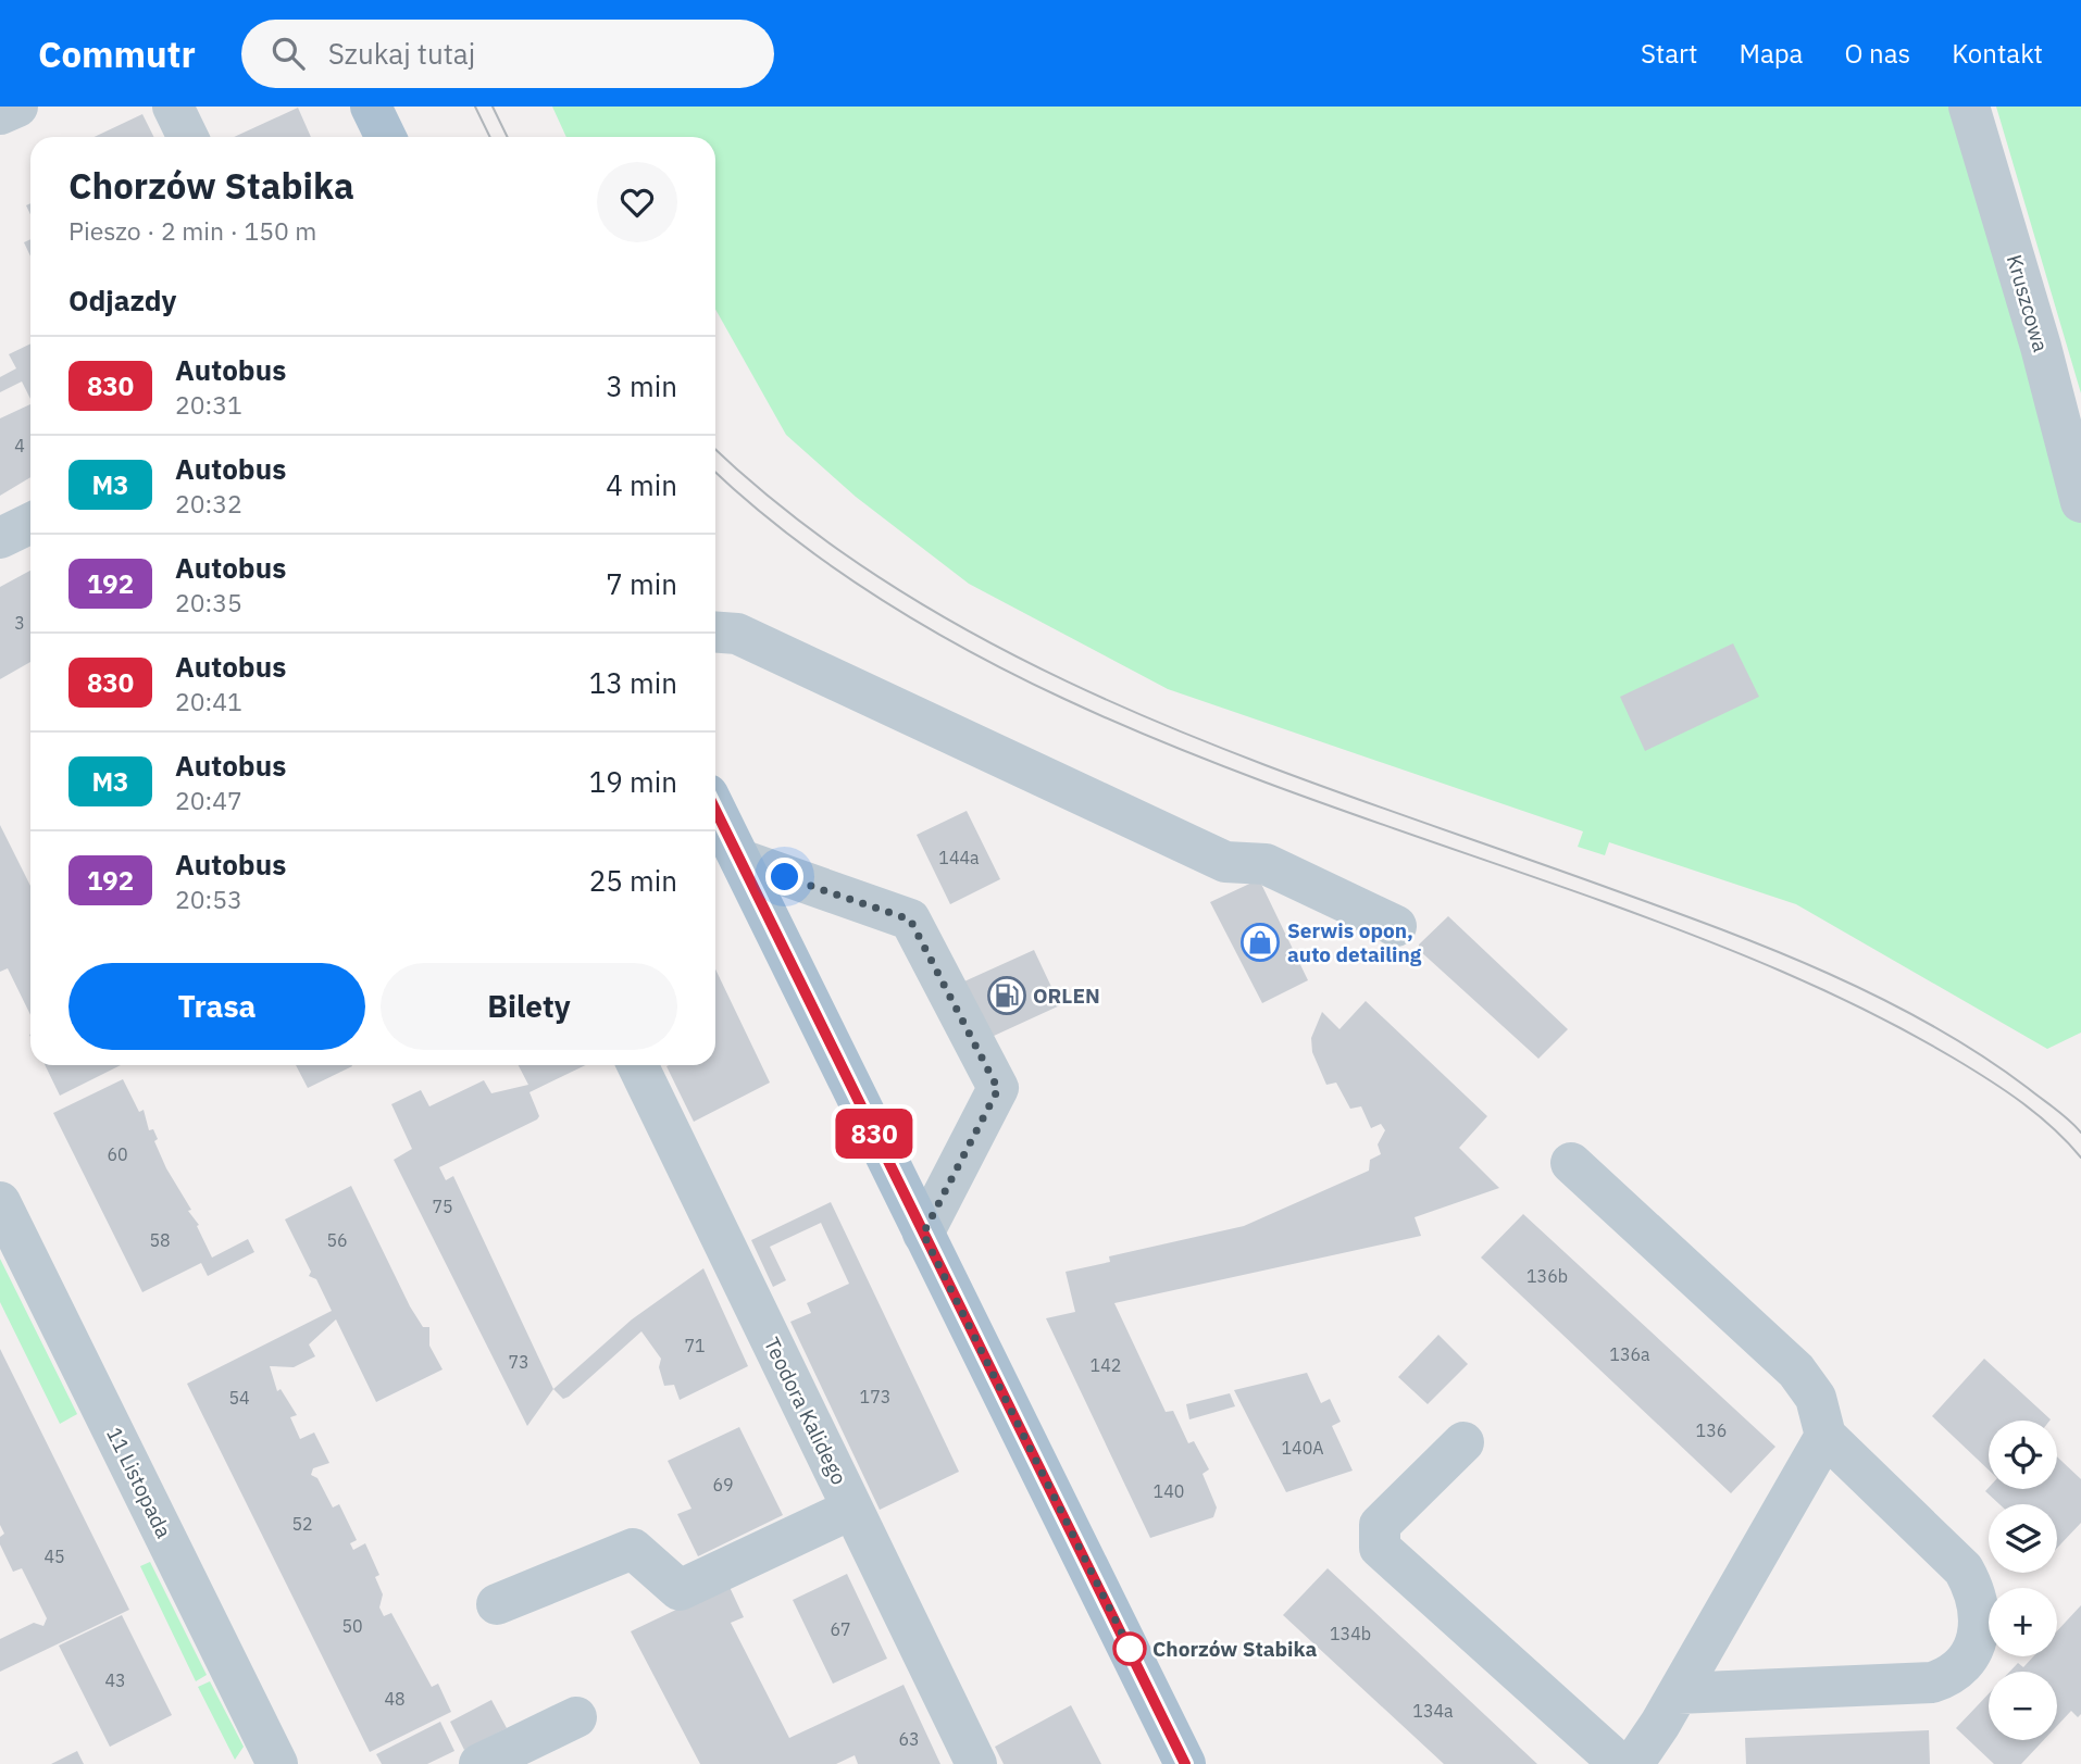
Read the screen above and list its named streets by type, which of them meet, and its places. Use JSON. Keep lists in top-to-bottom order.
{
  "streets": {
    "street": ["Kruszcowa", "Teodora Kalidego", "11 Listopada"]
  },
  "places": {
    "shop": ["Serwis opon, auto detailing"],
    "fuel station": ["ORLEN"],
    "other": ["Chorzów Stabika"]
  },
  "lines": ["bus line 830"],
  "house_numbers": [
    "4",
    "3",
    "144a",
    "60",
    "75",
    "58",
    "56",
    "136b",
    "71",
    "136a",
    "73",
    "142",
    "173",
    "54",
    "136",
    "140A",
    "69",
    "140",
    "52",
    "45",
    "50",
    "67",
    "134b",
    "43",
    "48",
    "134a",
    "63"
  ],
  "page": {
    "header": "Commutr",
    "search": "Szukaj tutaj",
    "nav": [
      "Start",
      "Mapa",
      "O nas",
      "Kontakt"
    ],
    "on_map": "830",
    "heading": [
      ["Chorzów Stabika", "Pieszo · 2 min · 150 m"],
      "Odjazdy"
    ],
    "list": [
      {
        "mark": "830",
        "name": "Autobus",
        "note": "20:31",
        "value": "3 min"
      },
      {
        "mark": "M3",
        "name": "Autobus",
        "note": "20:32",
        "value": "4 min"
      },
      {
        "mark": "192",
        "name": "Autobus",
        "note": "20:35",
        "value": "7 min"
      },
      {
        "mark": "830",
        "name": "Autobus",
        "note": "20:41",
        "value": "13 min"
      },
      {
        "mark": "M3",
        "name": "Autobus",
        "note": "20:47",
        "value": "19 min"
      },
      {
        "mark": "192",
        "name": "Autobus",
        "note": "20:53",
        "value": "25 min"
      }
    ],
    "buttons": ["Trasa", "Bilety"],
    "map_buttons": ["+", "−"]
  }
}
